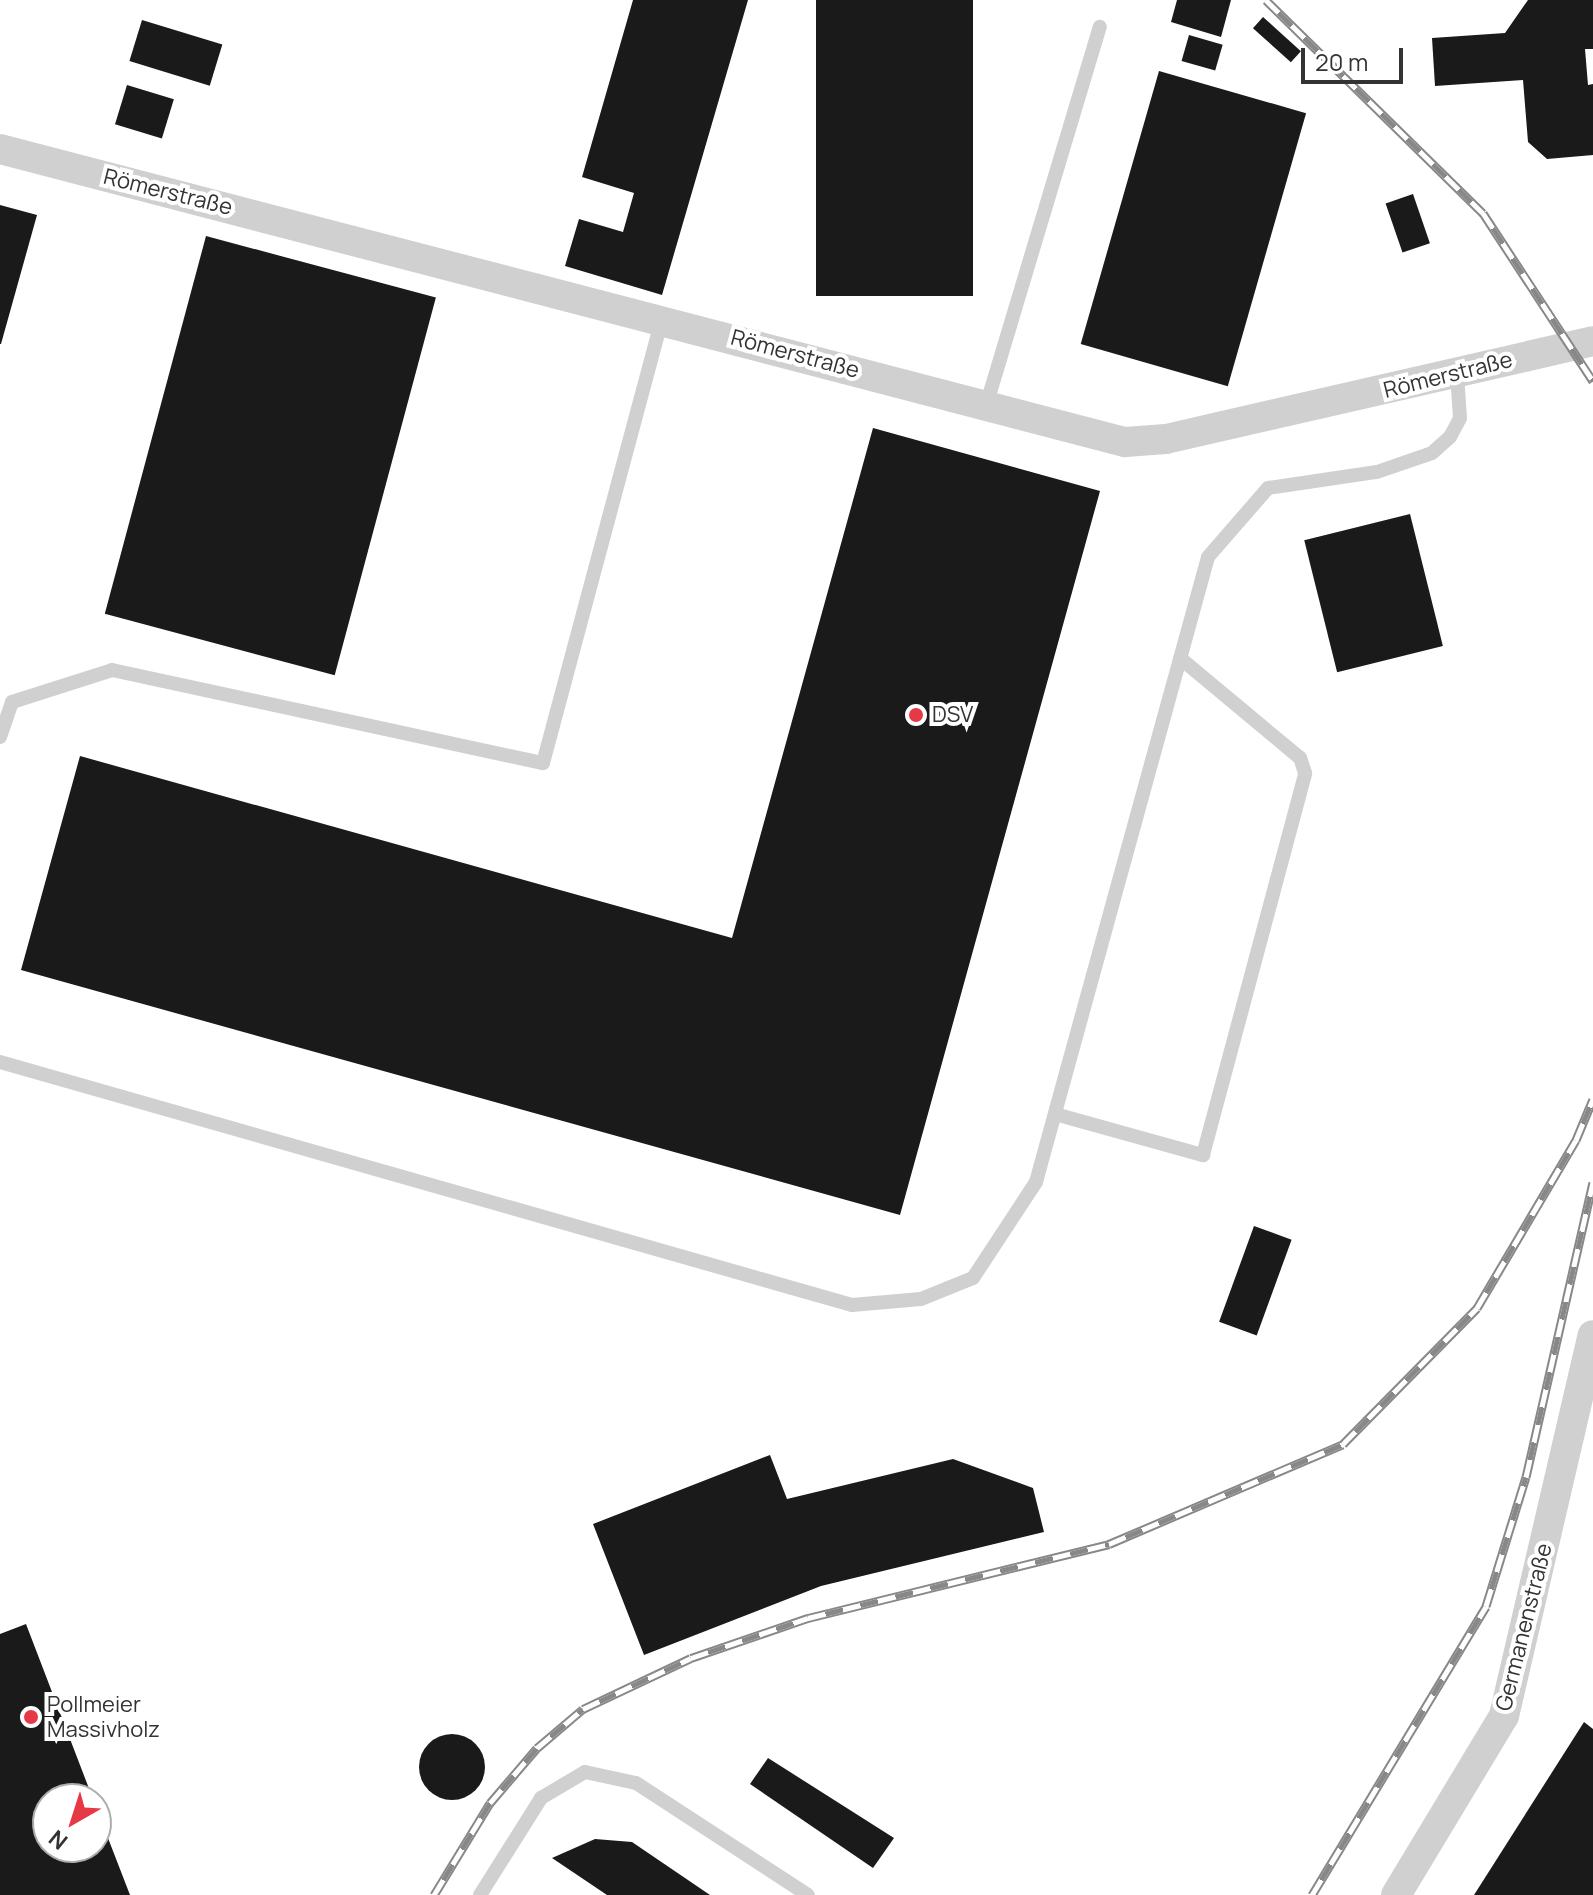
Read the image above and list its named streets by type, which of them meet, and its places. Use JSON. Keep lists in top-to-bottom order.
{
  "streets": {
    "street": ["Römerstraße", "Germanenstraße"]
  },
  "places": ["DSV", "Pollmeier Massivholz"],
  "scale_bar": "20 m",
  "north": "bottom left"
}
